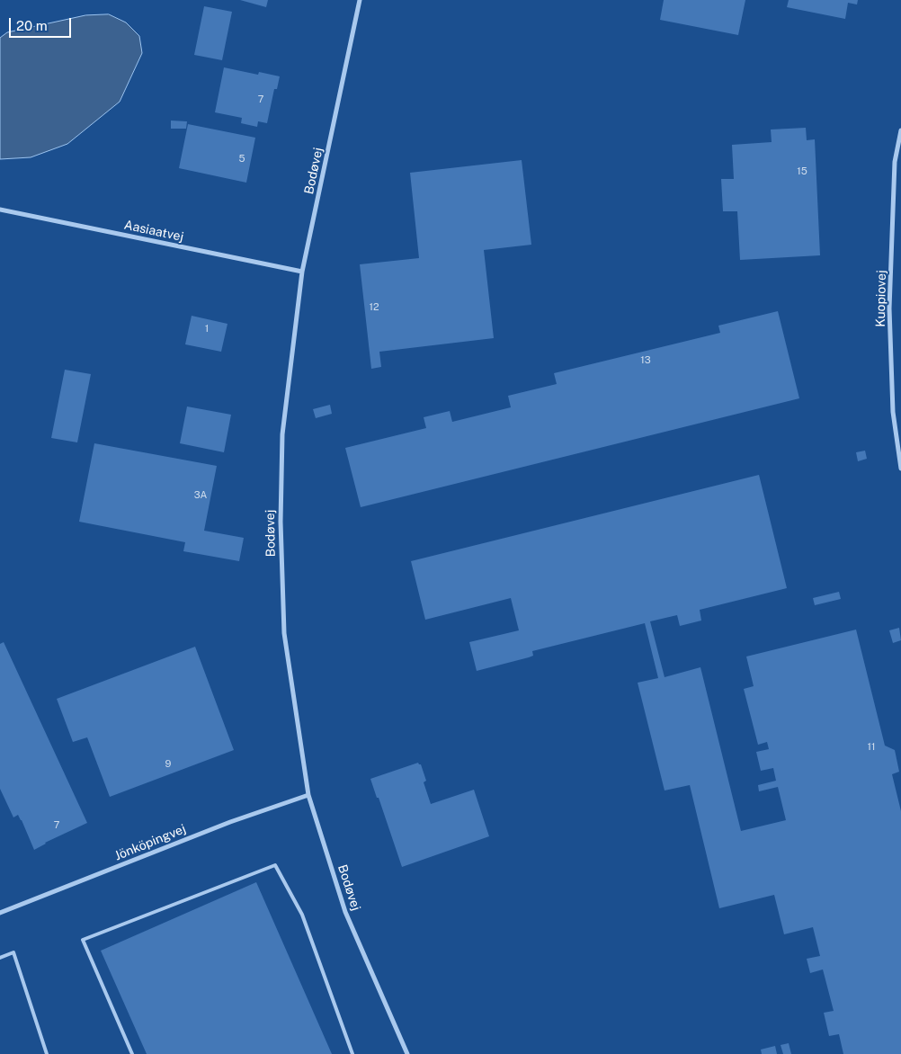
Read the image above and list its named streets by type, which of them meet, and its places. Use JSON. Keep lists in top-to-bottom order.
{
  "streets": {
    "street": [
      "Bodøvej",
      "Aasiaatvej",
      "Kuopiovej",
      "Jönköpingvej"
    ]
  },
  "crossings": [
    ["Bodøvej", "Aasiaatvej"],
    ["Bodøvej", "Jönköpingvej"]
  ],
  "house_numbers": [
    "7",
    "5",
    "15",
    "12",
    "1",
    "13",
    "3A",
    "11",
    "9",
    "7"
  ],
  "scale_bar": "20 m"
}
